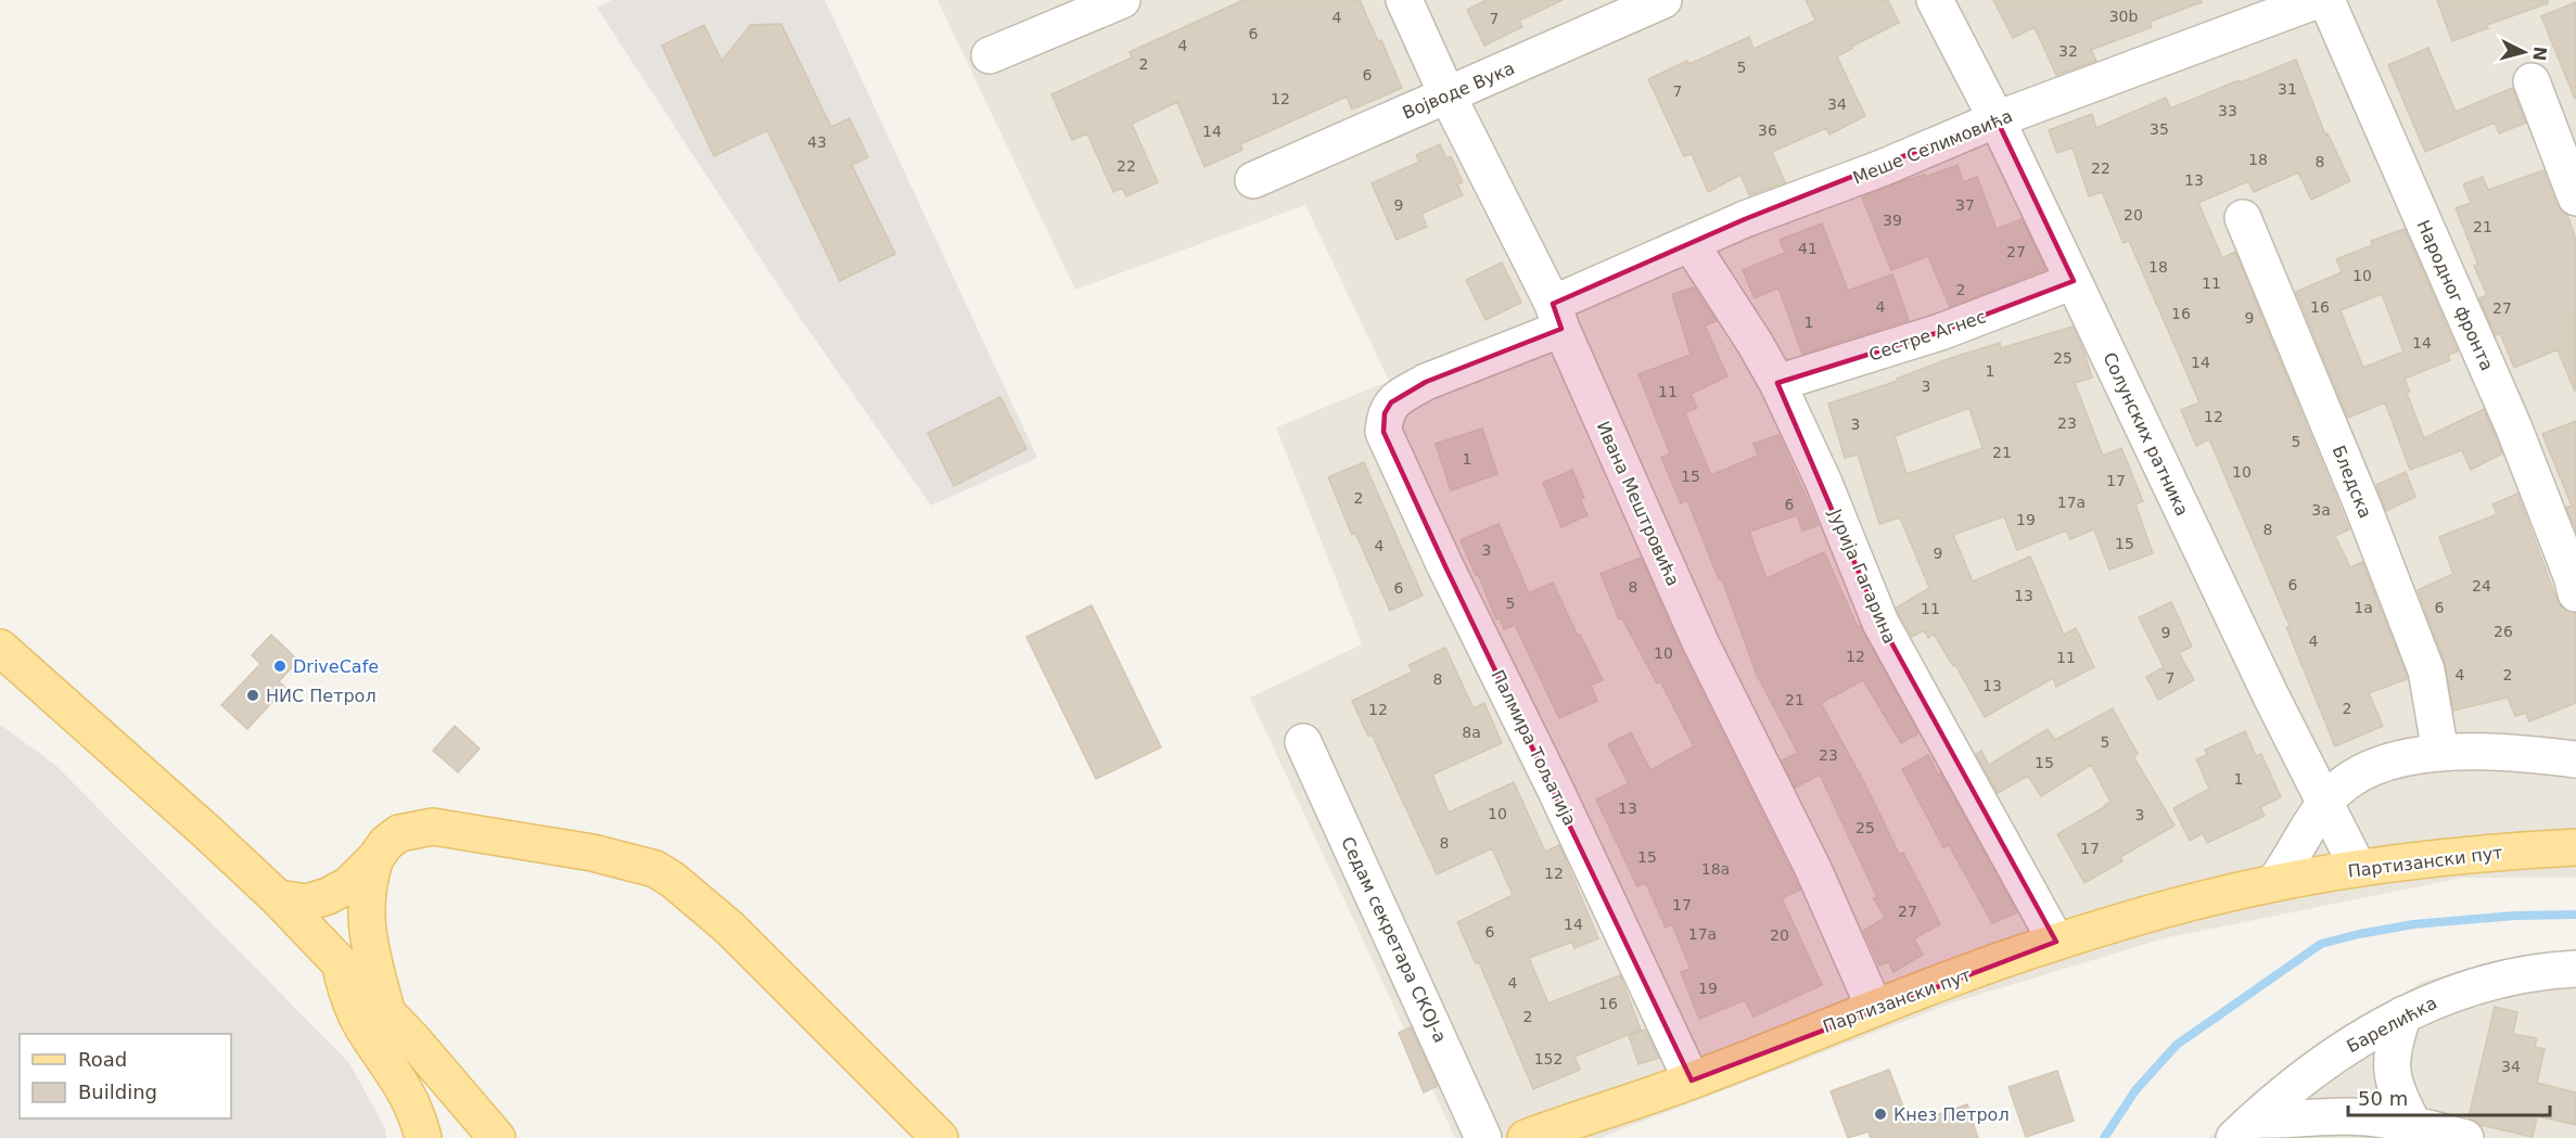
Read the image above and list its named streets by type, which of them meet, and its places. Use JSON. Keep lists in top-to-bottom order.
{
  "streets": {
    "main road": ["Партизански пут"],
    "street": [
      "Војводе Вука",
      "Меше Селимовића",
      "Народног фронта",
      "Сестре Агнес",
      "Солунских ратника",
      "Бледска",
      "Ивана Мештровића",
      "Јурија Гагарина",
      "Палмира Тољатија",
      "Седам секретара СКОЈ-а",
      "Барелићка"
    ]
  },
  "crossings": [
    ["Војводе Вука", "Ивана Мештровића"],
    ["Меше Селимовића", "Солунских ратника"],
    ["Меше Селимовића", "Ивана Мештровића"],
    ["Меше Селимовића", "Јурија Гагарина"],
    ["Меше Селимовића", "Палмира Тољатија"],
    ["Сестре Агнес", "Солунских ратника"],
    ["Сестре Агнес", "Јурија Гагарина"],
    ["Солунских ратника", "Партизански пут"],
    ["Ивана Мештровића", "Партизански пут"],
    ["Јурија Гагарина", "Партизански пут"],
    ["Палмира Тољатија", "Партизански пут"]
  ],
  "places": ["DriveCafe", "НИС Петрол", "Кнез Петрол"],
  "house_numbers": [
    "30b",
    "4",
    "7",
    "6",
    "4",
    "32",
    "2",
    "5",
    "6",
    "31",
    "7",
    "12",
    "34",
    "33",
    "35",
    "36",
    "14",
    "43",
    "18",
    "8",
    "22",
    "22",
    "13",
    "9",
    "37",
    "20",
    "39",
    "21",
    "41",
    "27",
    "18",
    "10",
    "11",
    "2",
    "4",
    "16",
    "27",
    "16",
    "9",
    "1",
    "14",
    "25",
    "14",
    "1",
    "3",
    "11",
    "12",
    "23",
    "3",
    "5",
    "21",
    "1",
    "10",
    "15",
    "17",
    "2",
    "17a",
    "6",
    "3a",
    "19",
    "8",
    "15",
    "4",
    "3",
    "9",
    "6",
    "24",
    "8",
    "6",
    "13",
    "5",
    "1a",
    "6",
    "11",
    "26",
    "9",
    "4",
    "10",
    "12",
    "11",
    "4",
    "2",
    "7",
    "8",
    "13",
    "21",
    "2",
    "12",
    "8a",
    "5",
    "23",
    "15",
    "1",
    "13",
    "10",
    "3",
    "25",
    "8",
    "17",
    "15",
    "18a",
    "12",
    "17",
    "27",
    "14",
    "6",
    "17a",
    "20",
    "4",
    "19",
    "16",
    "2",
    "152",
    "34"
  ],
  "legend": ["Road", "Building"],
  "scale_bar": "50 m",
  "north": "right"
}
